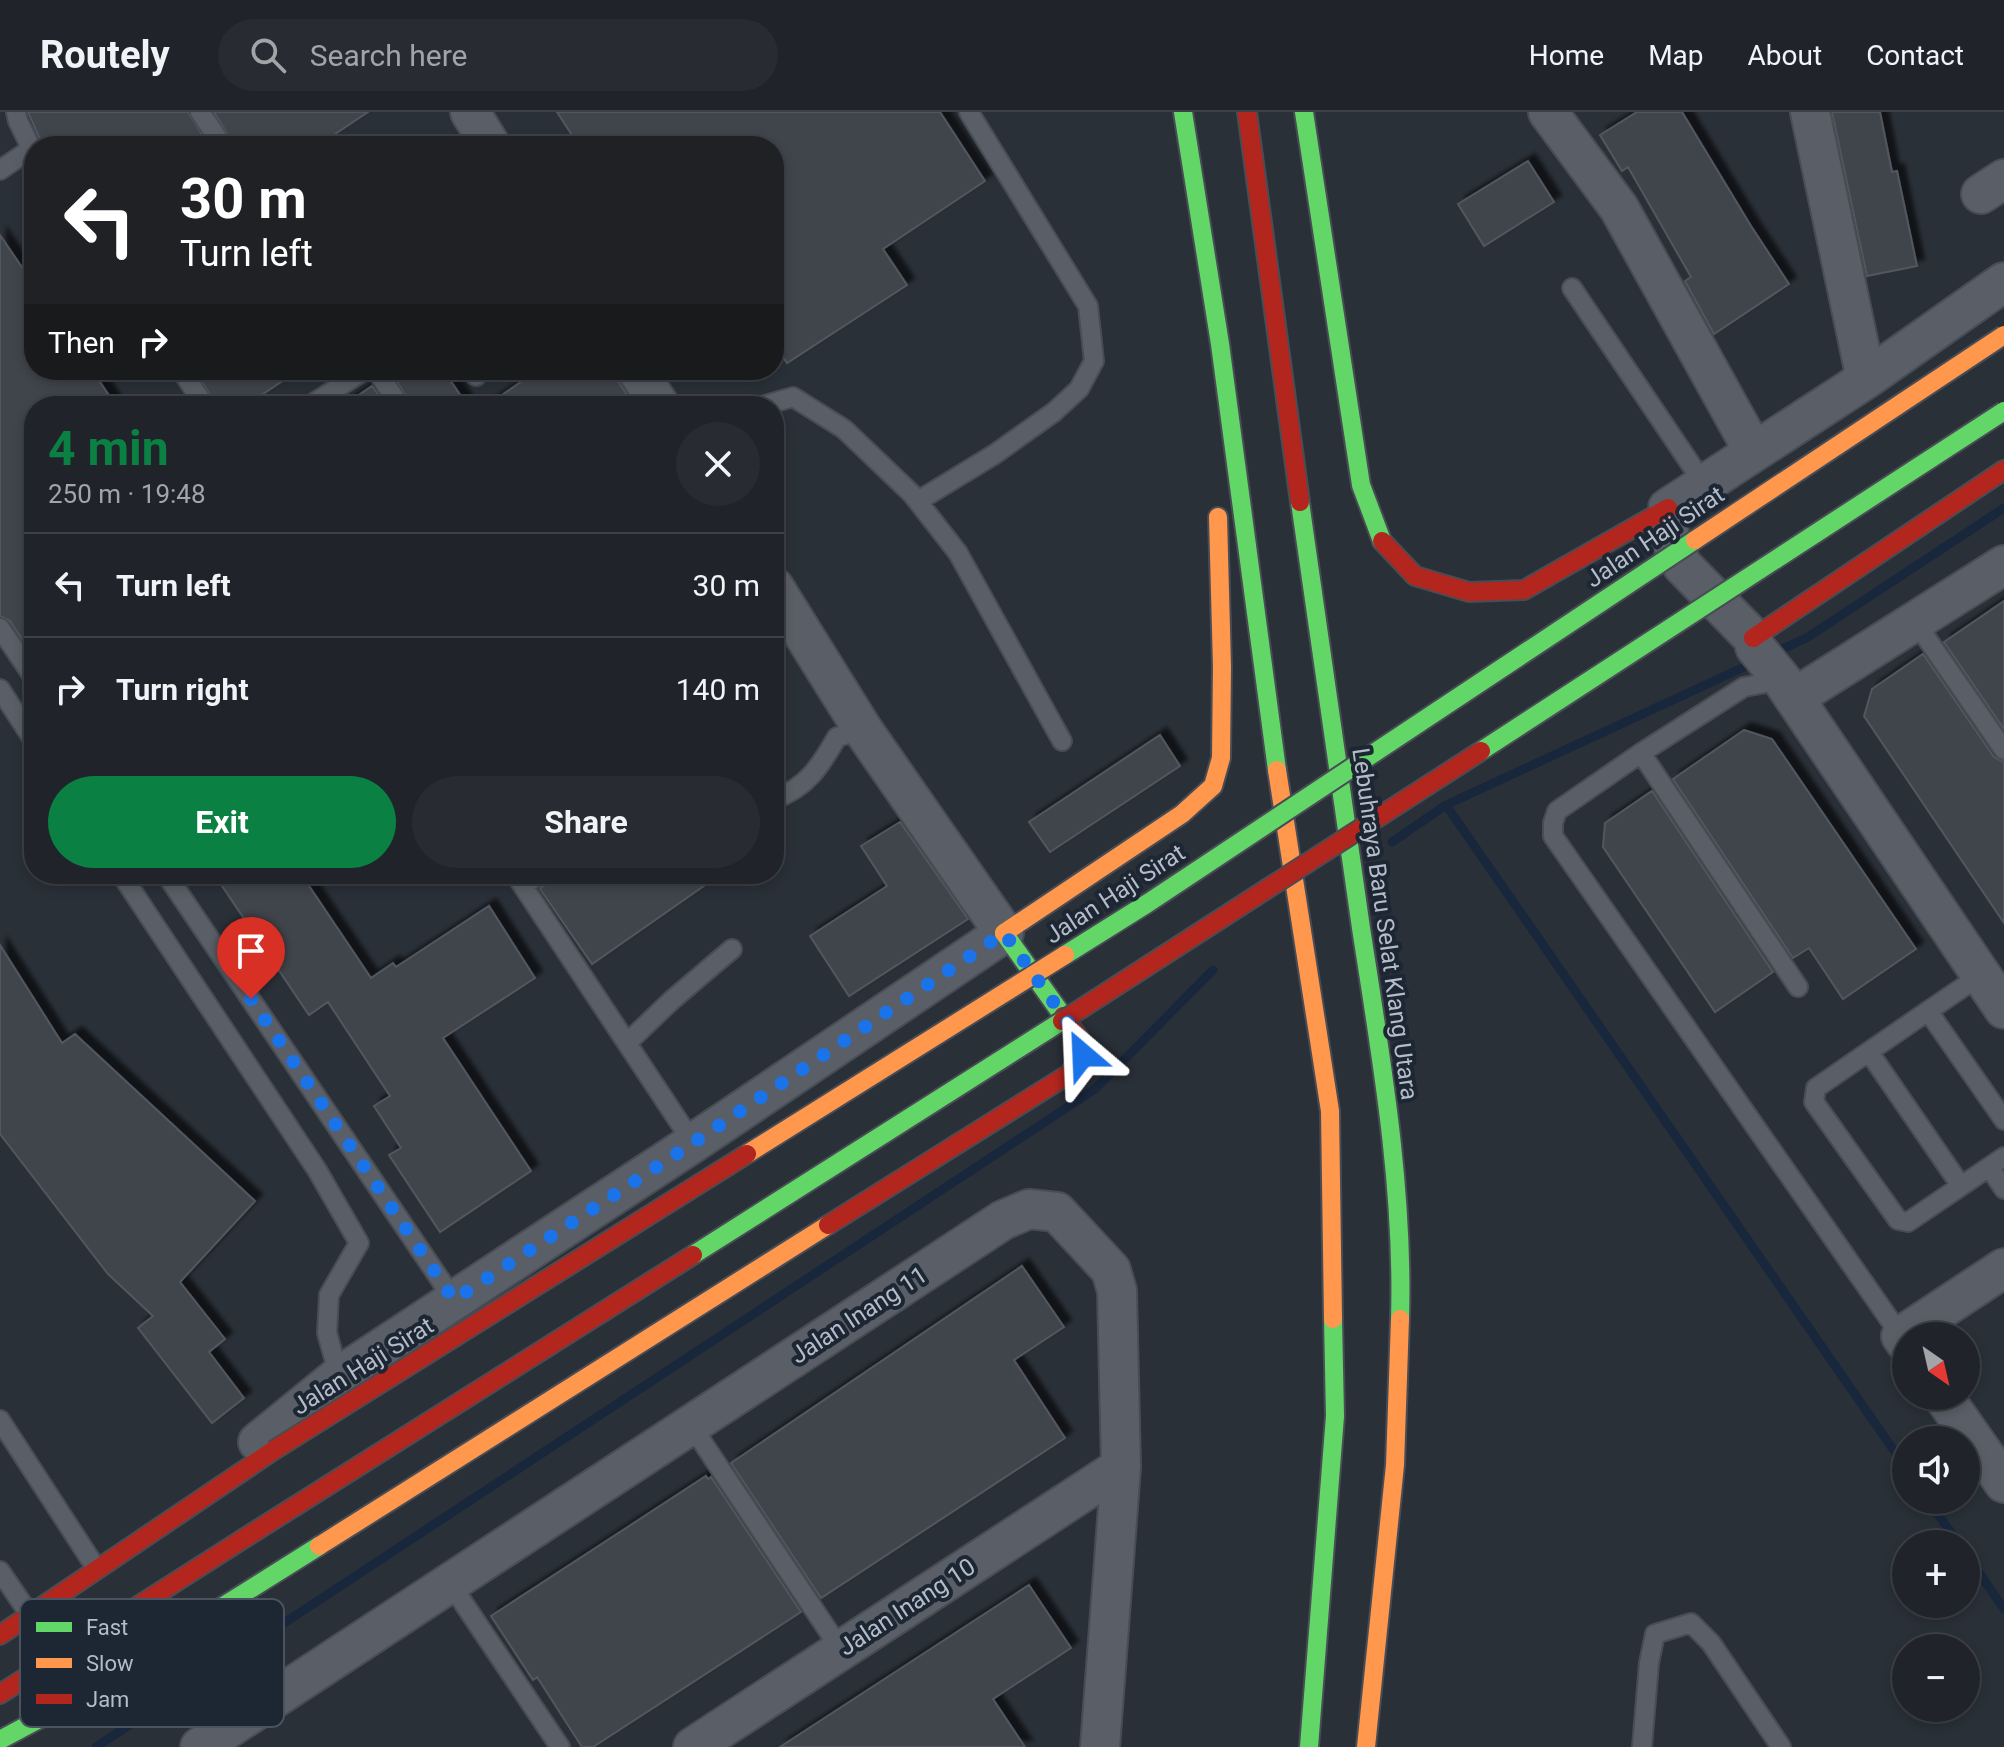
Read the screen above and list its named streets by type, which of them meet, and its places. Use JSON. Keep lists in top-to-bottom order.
{
  "streets": {
    "main road": ["Jalan Haji Sirat", "Lebuhraya Baru Selat Klang Utara"],
    "street": ["Jalan Inang 11", "Jalan Inang 10"]
  },
  "crossings": [
    ["Jalan Inang 11", "Jalan Inang 10"]
  ],
  "legend": ["Fast", "Slow", "Jam"],
  "north": "bottom right",
  "page": {
    "header": "Routely",
    "search": "Search here",
    "nav": [
      "Home",
      "Map",
      "About",
      "Contact"
    ],
    "turn": ["30 m", "Turn left"],
    "then": "Then",
    "heading": ["4 min", "250 m · 19:48"],
    "list": [
      {
        "name": "Turn left",
        "value": "30 m"
      },
      {
        "name": "Turn right",
        "value": "140 m"
      }
    ],
    "buttons": ["Exit", "Share"],
    "map_buttons": ["+", "−"]
  }
}
